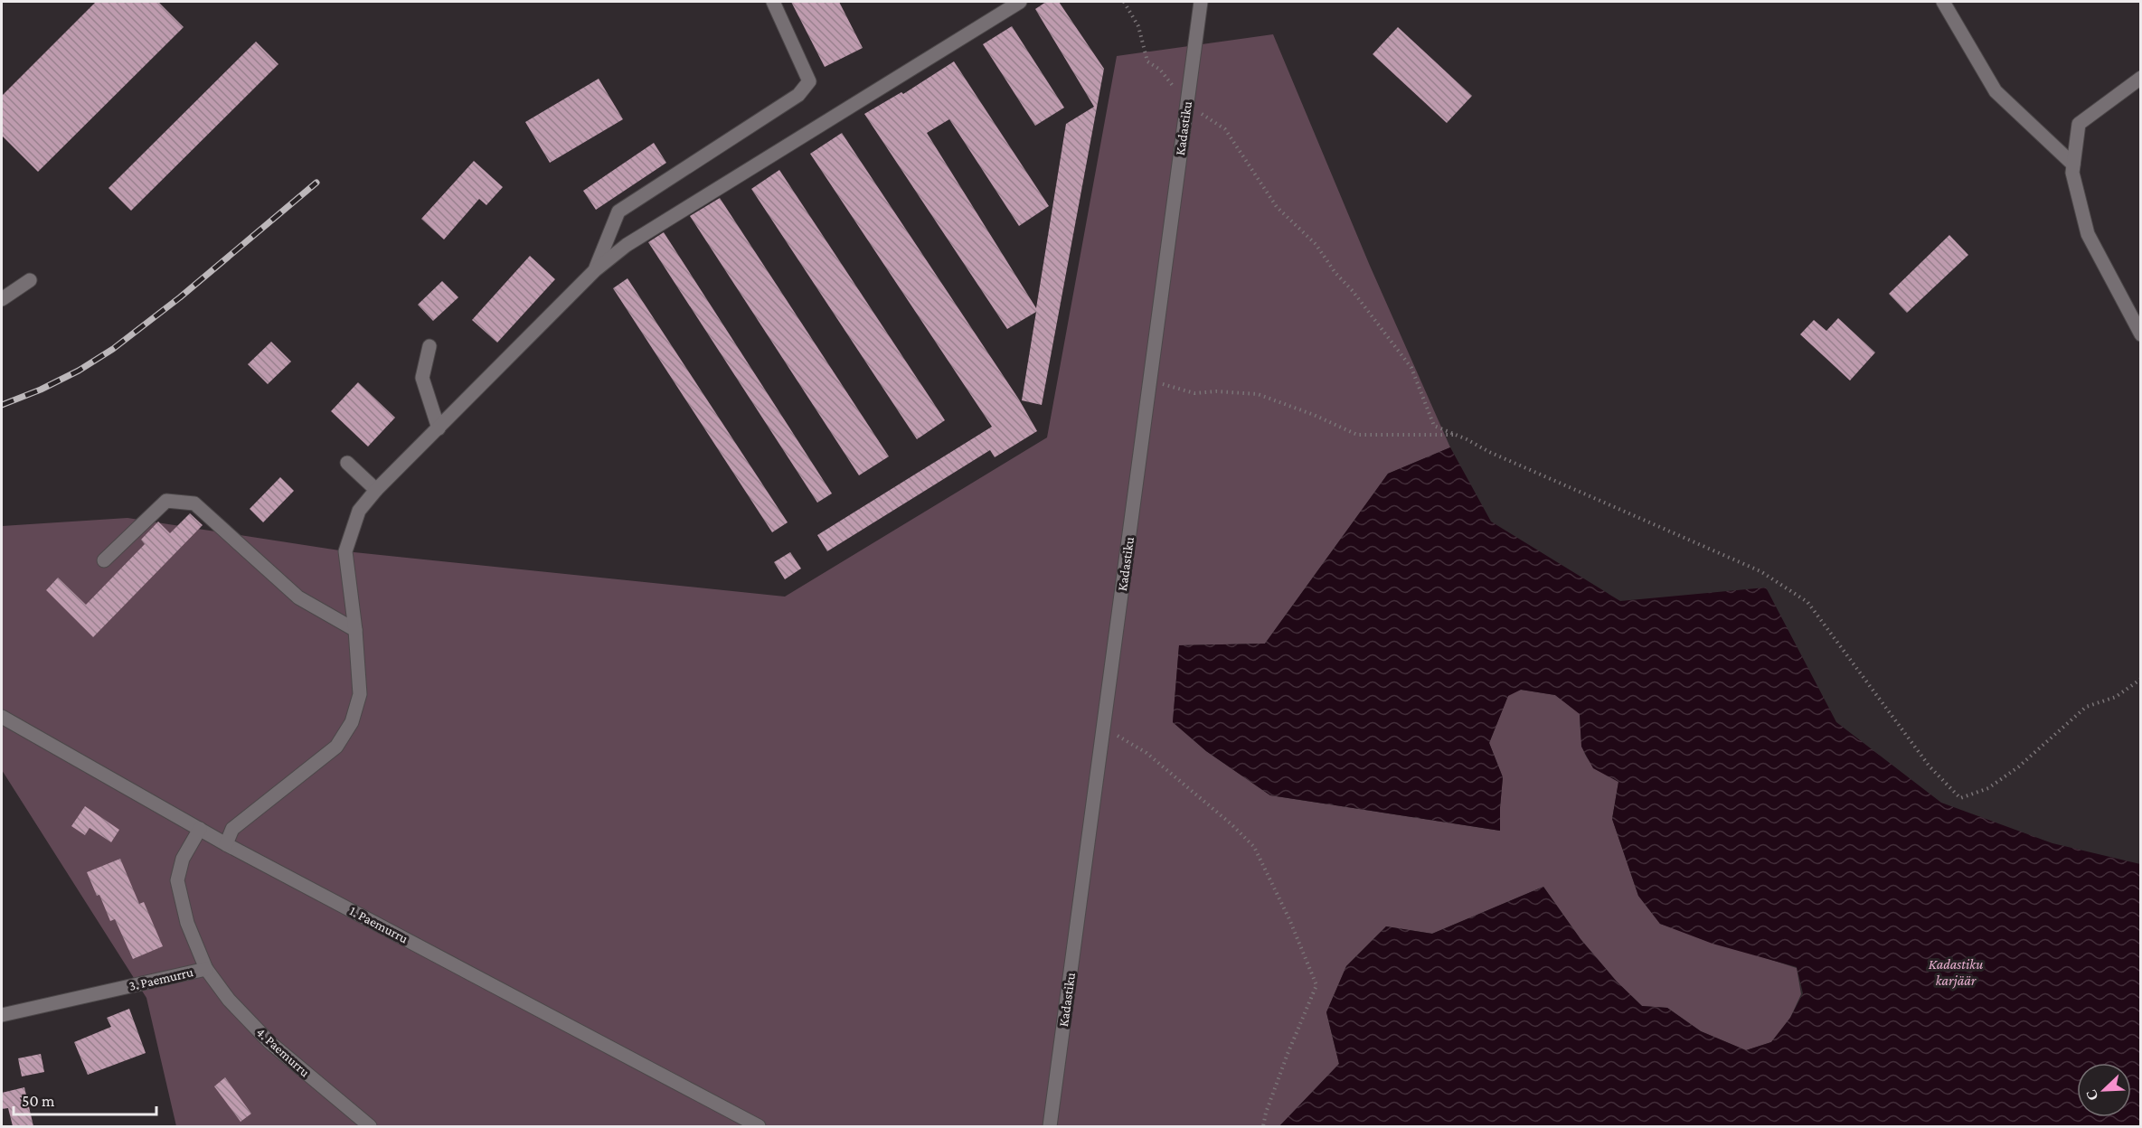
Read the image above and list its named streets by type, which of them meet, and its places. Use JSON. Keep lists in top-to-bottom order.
{
  "streets": {
    "street": [
      "Kadastiku",
      "1. Paemurru",
      "3. Paemurru",
      "4. Paemurru"
    ]
  },
  "crossings": [
    ["1. Paemurru", "3. Paemurru"],
    ["3. Paemurru", "4. Paemurru"]
  ],
  "water": ["Kadastiku karjäär"],
  "scale_bar": "50 m",
  "north": "bottom left"
}
